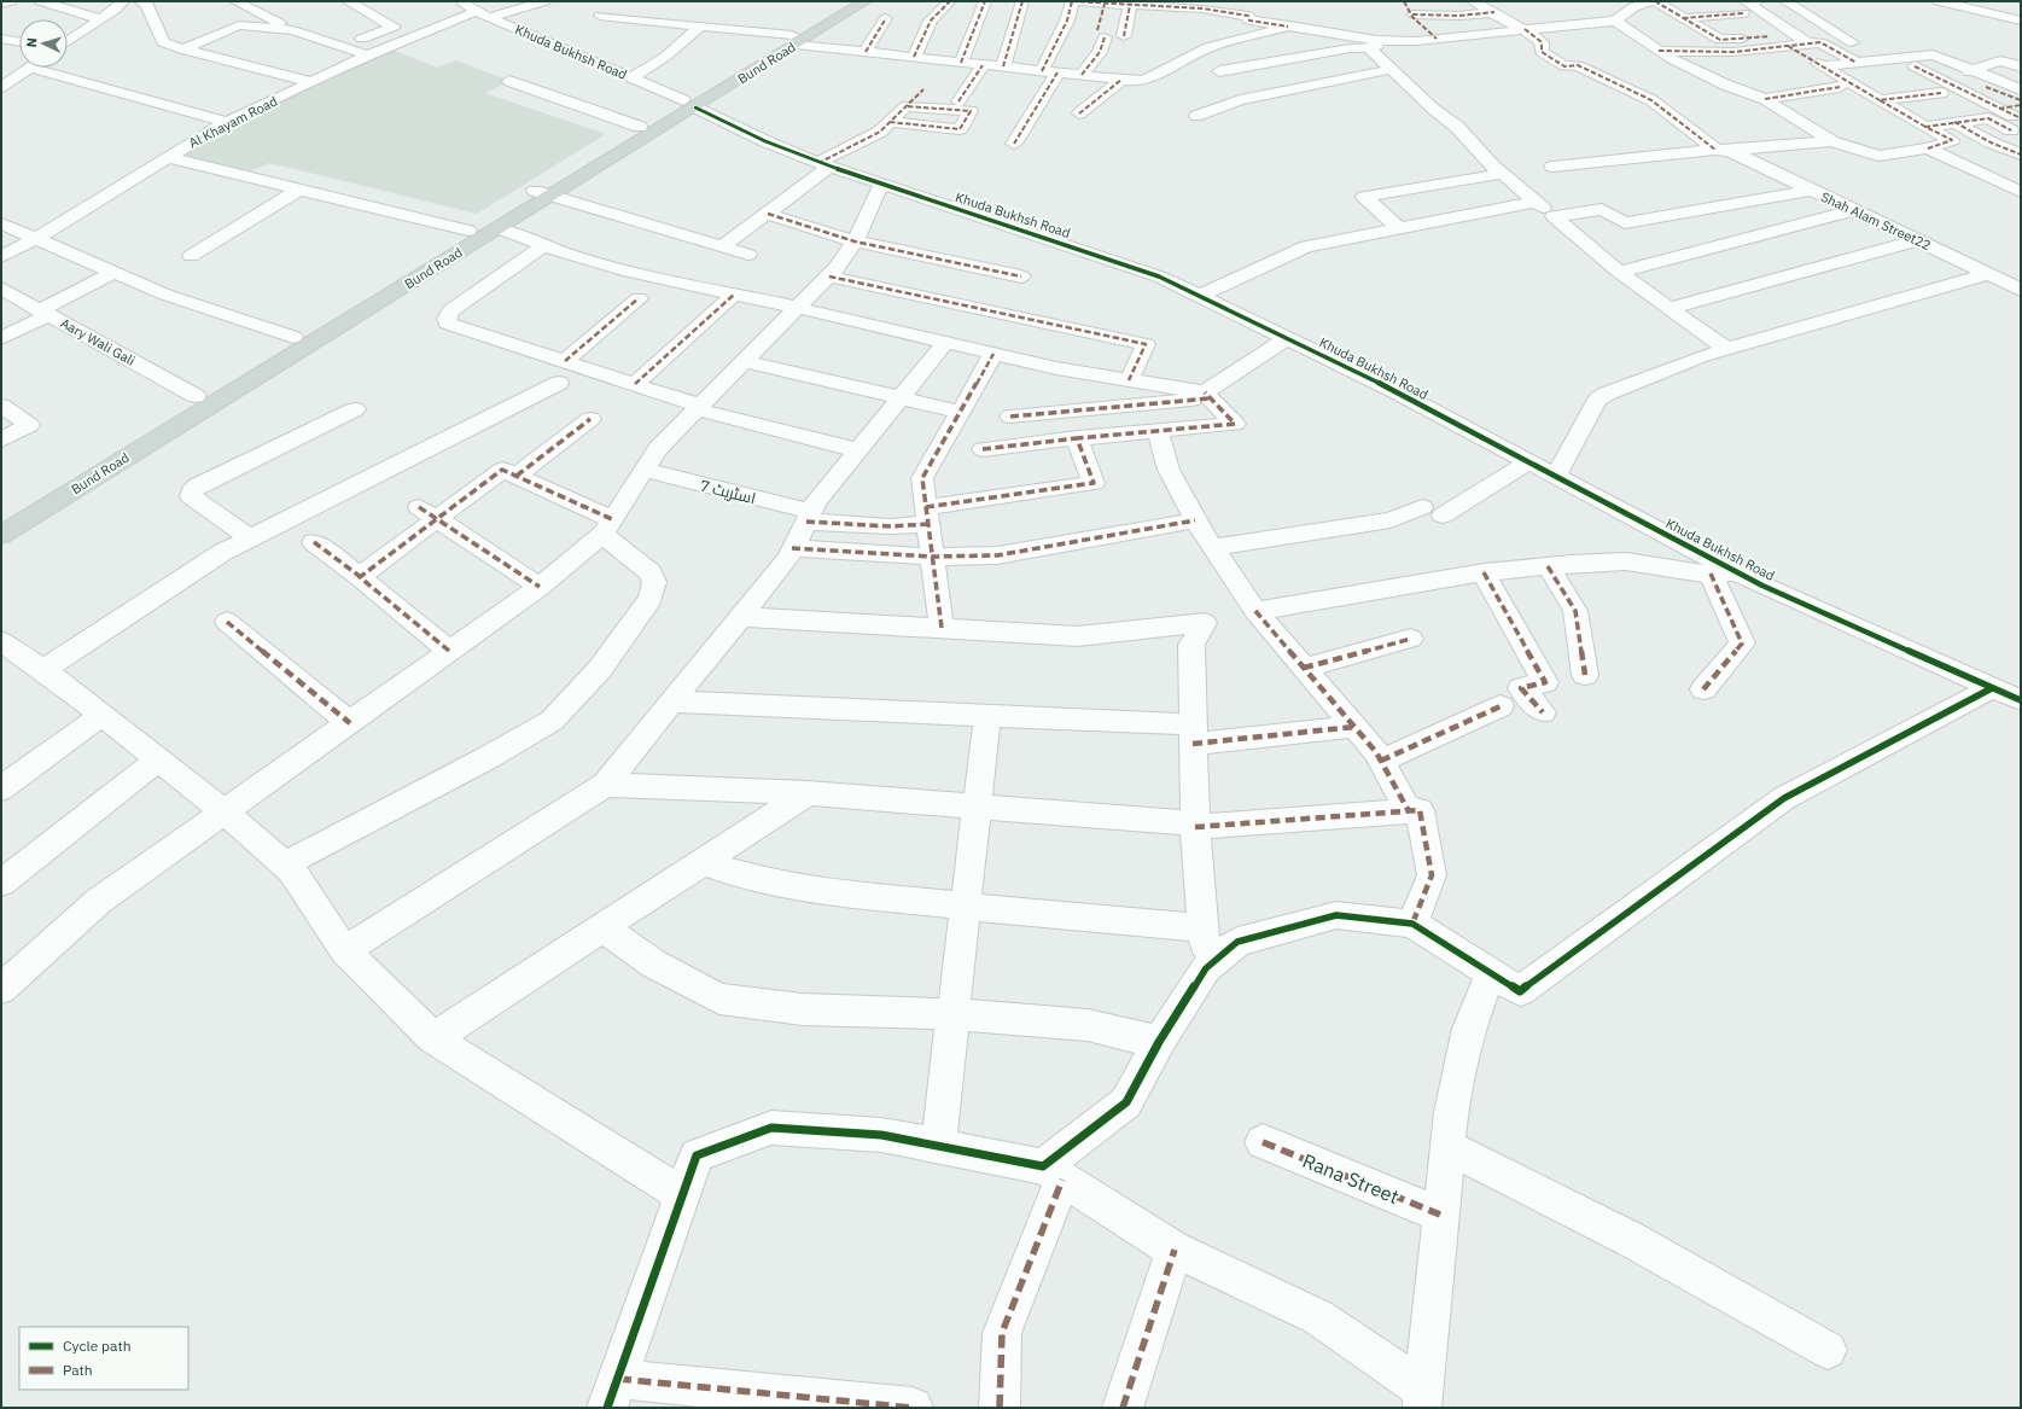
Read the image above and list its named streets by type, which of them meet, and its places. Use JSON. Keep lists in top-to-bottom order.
{
  "streets": {
    "main road": ["Bund Road"],
    "street": [
      "Khuda Bukhsh Road",
      "Al Khayam Road",
      "Shah Alam Street22",
      "Aary Wali Gali",
      "اسٹریٹ 7",
      "Rana Street"
    ]
  },
  "crossings": [
    ["Khuda Bukhsh Road", "Bund Road"],
    ["Khuda Bukhsh Road", "Al Khayam Road"],
    ["Bund Road", "Aary Wali Gali"]
  ],
  "legend": ["Cycle path", "Path"],
  "north": "left"
}
